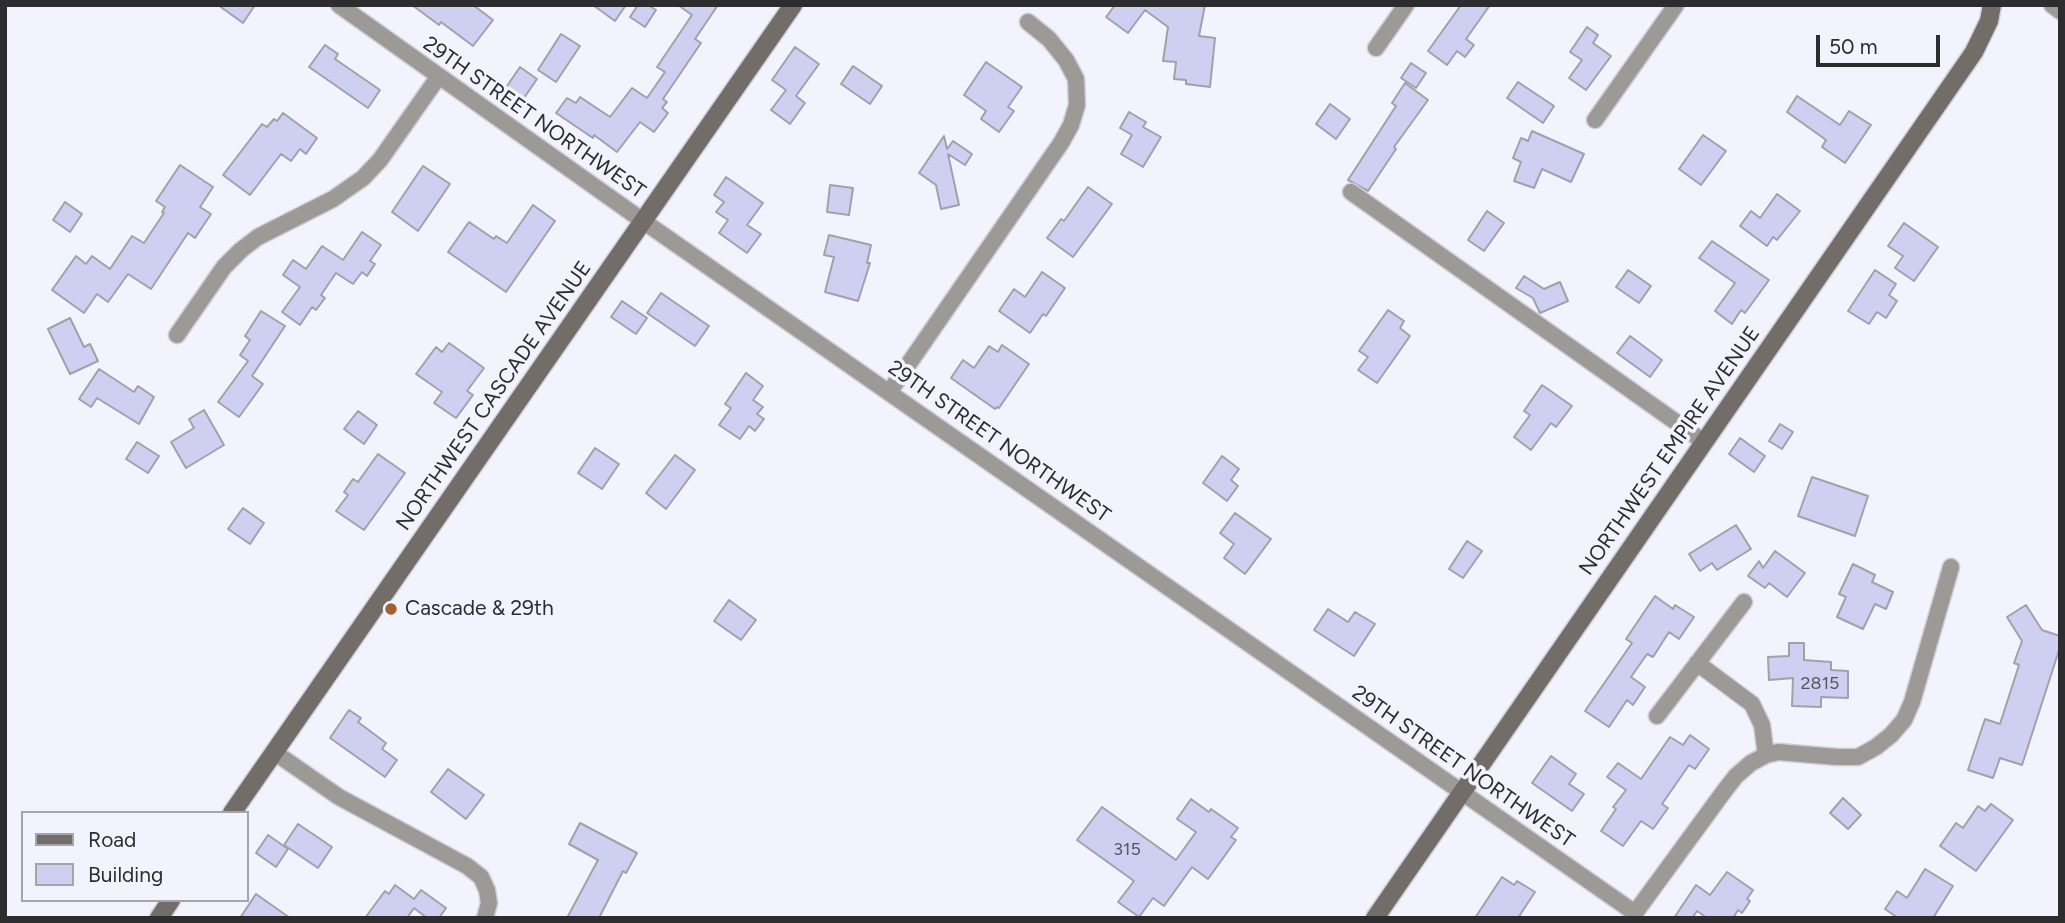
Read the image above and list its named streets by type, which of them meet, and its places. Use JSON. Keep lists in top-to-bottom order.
{
  "streets": {
    "street": ["29TH STREET NORTHWEST", "NORTHWEST CASCADE AVENUE", "NORTHWEST EMPIRE AVENUE"]
  },
  "crossings": [
    ["29TH STREET NORTHWEST", "NORTHWEST CASCADE AVENUE"],
    ["29TH STREET NORTHWEST", "NORTHWEST EMPIRE AVENUE"]
  ],
  "places": ["Cascade & 29th"],
  "house_numbers": ["2815", "315"],
  "legend": ["Road", "Building"],
  "scale_bar": "50 m"
}
